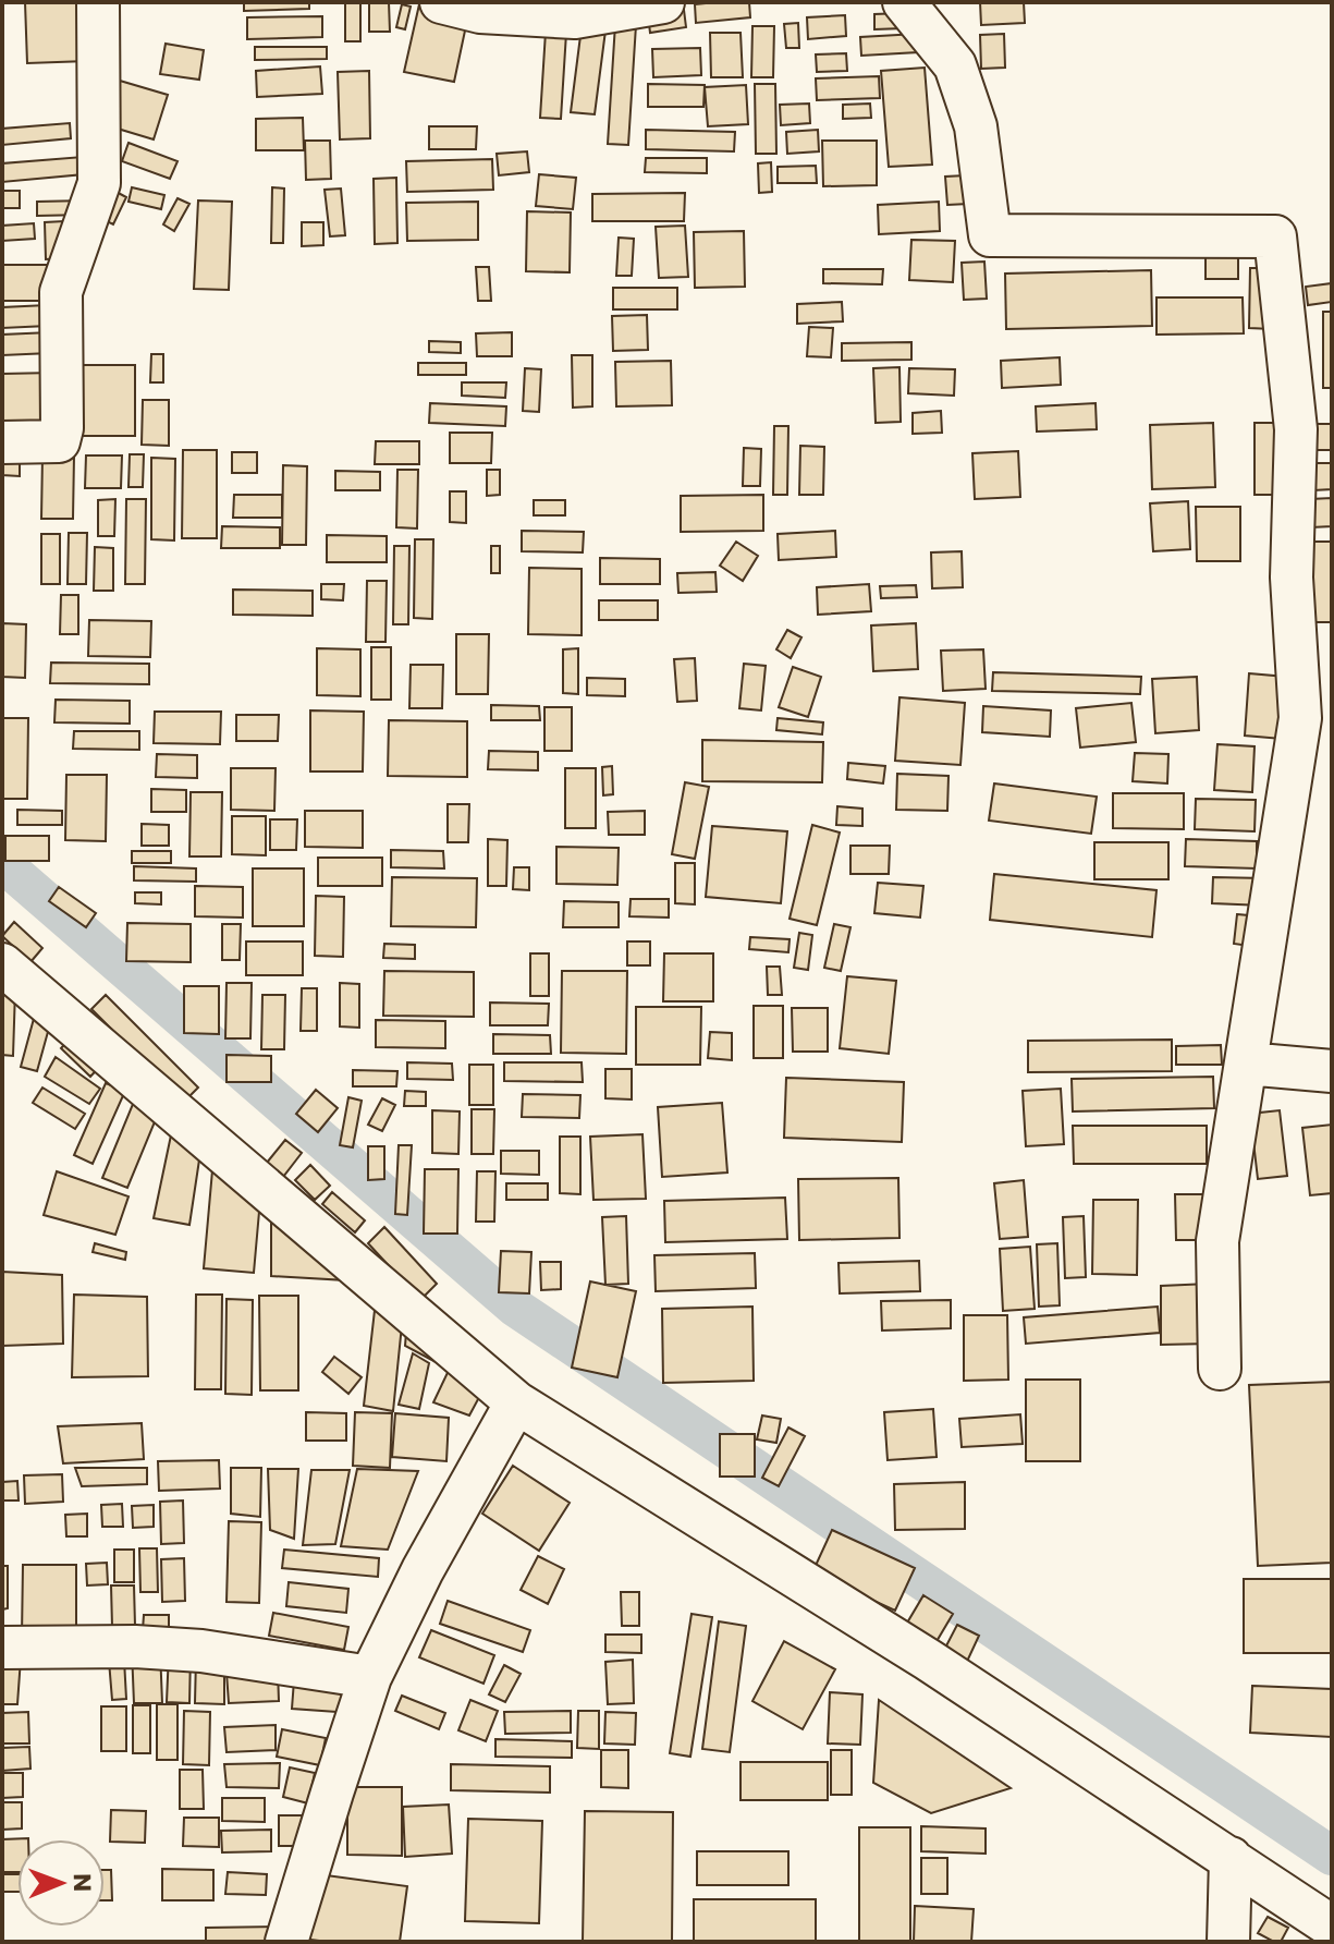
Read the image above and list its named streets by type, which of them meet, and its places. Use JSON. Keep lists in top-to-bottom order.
{
  "north": "right"
}
